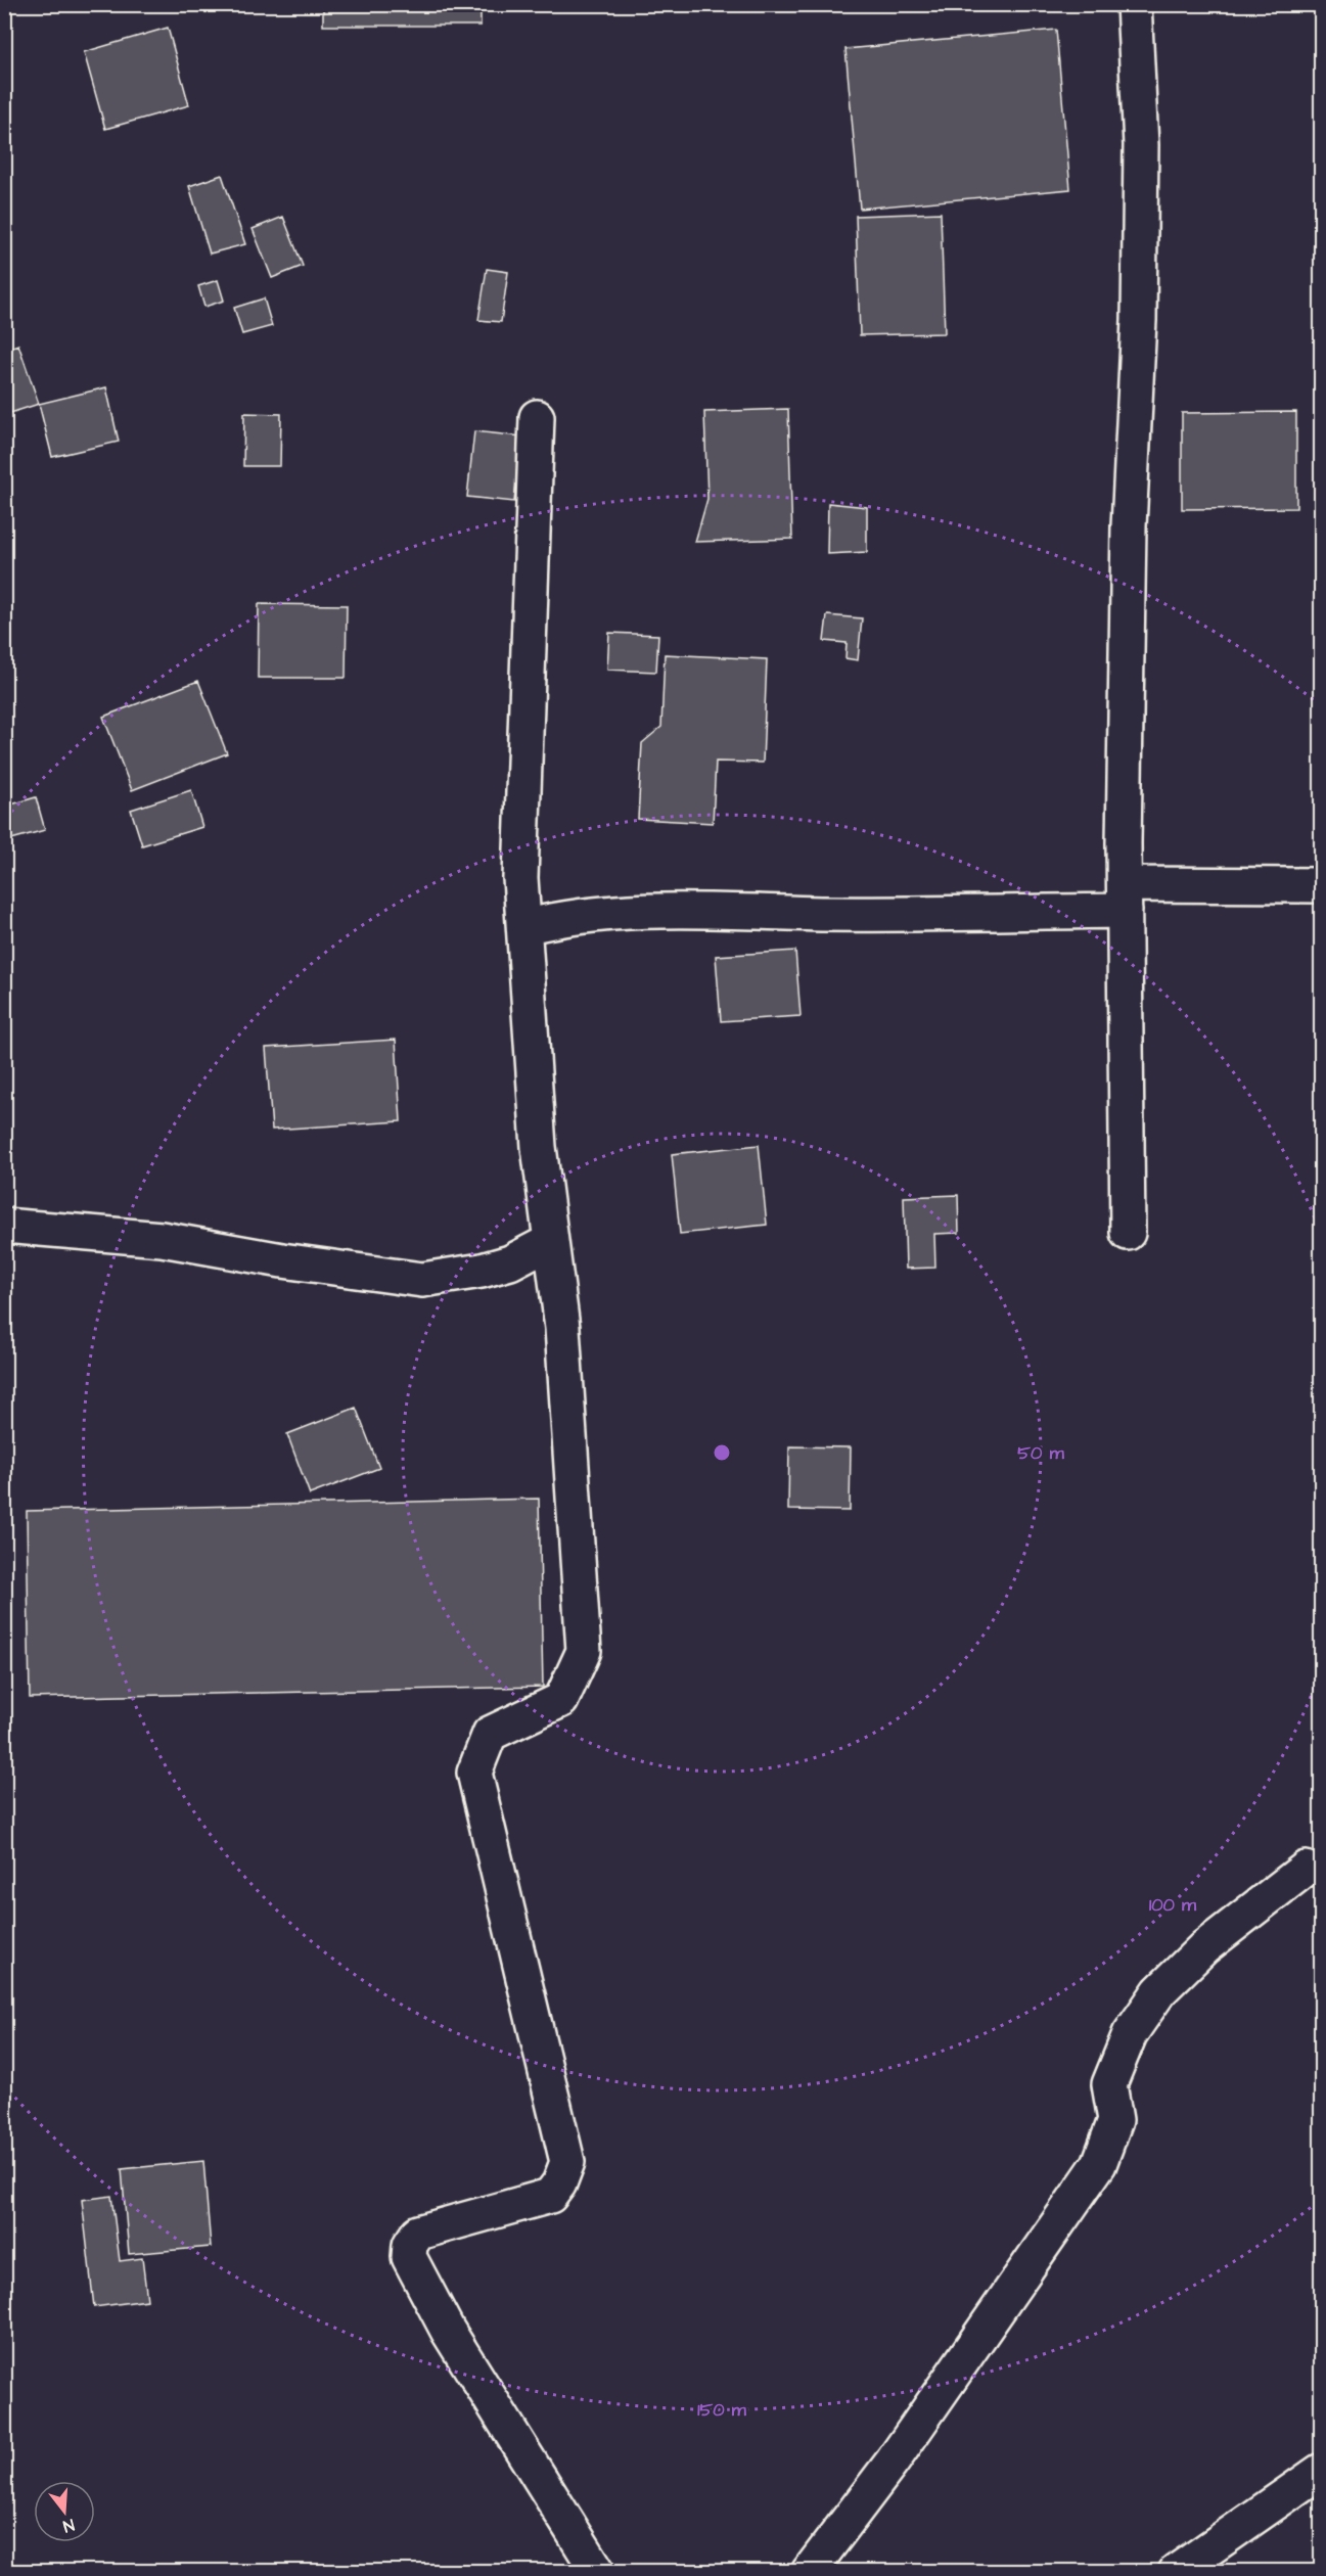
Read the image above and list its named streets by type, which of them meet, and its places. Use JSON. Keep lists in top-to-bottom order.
{
  "north": "bottom",
  "rings": ["50 m", "100 m", "150 m"]
}
